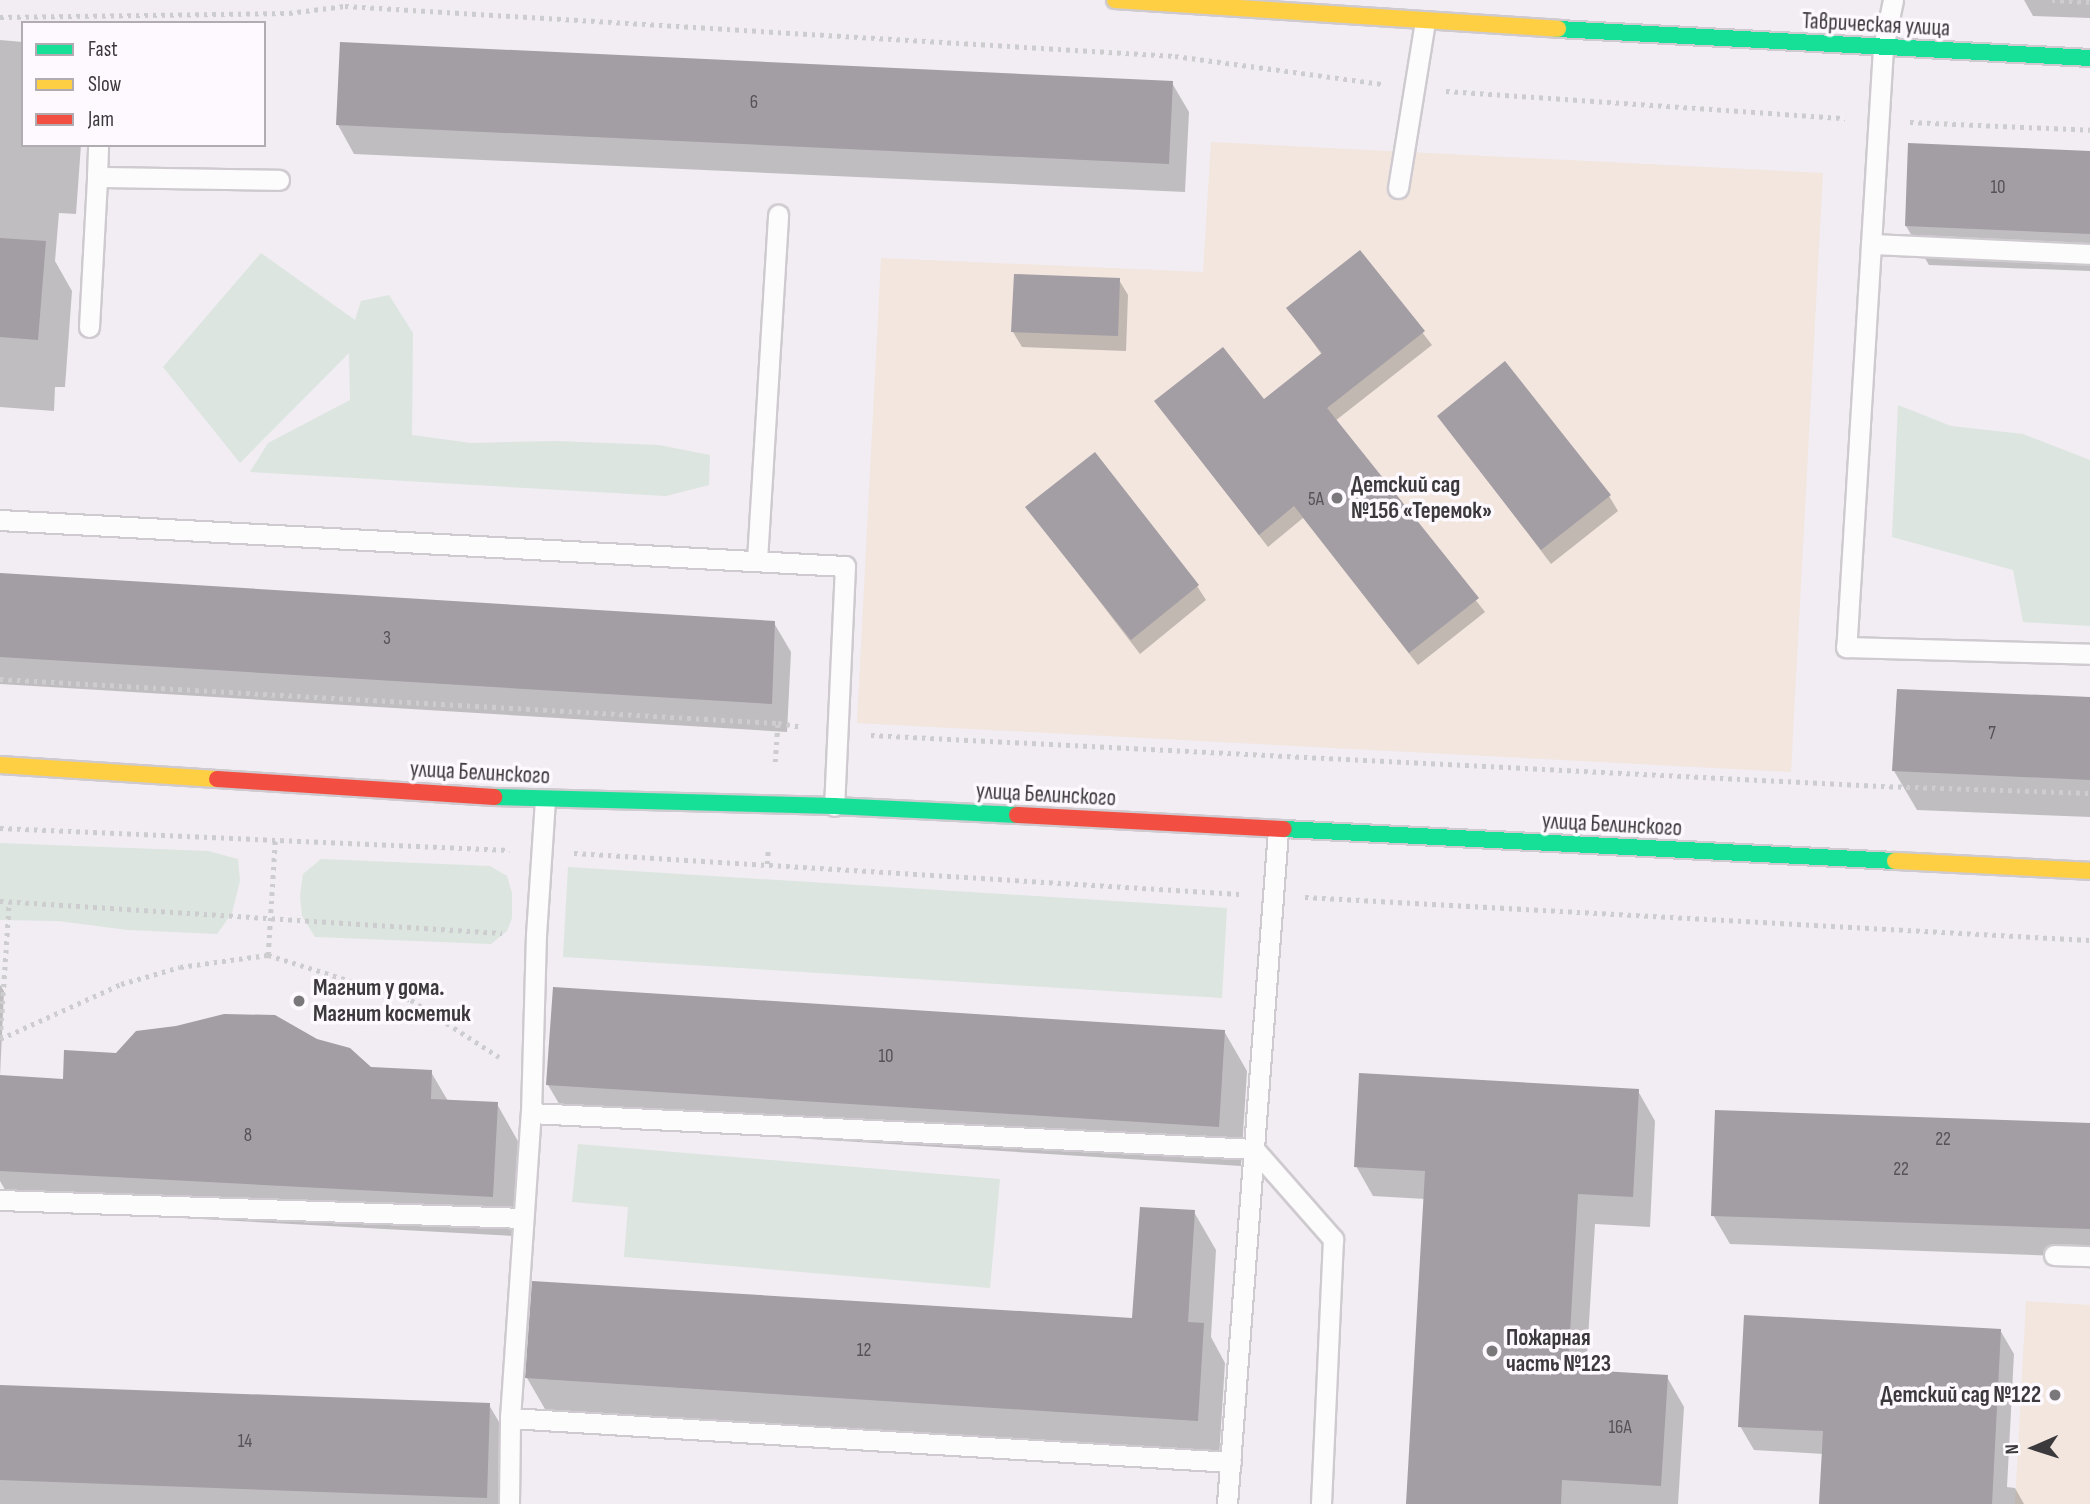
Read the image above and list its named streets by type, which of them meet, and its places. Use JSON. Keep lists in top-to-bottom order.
{
  "streets": {
    "street": ["Таврическая улица", "улица Белинского"]
  },
  "places": [
    "Детский сад №156 «Теремок»",
    "Магнит у дома. Магнит косметик",
    "Пожарная часть №123",
    "Детский сад №122"
  ],
  "house_numbers": [
    "6",
    "10",
    "5А",
    "3",
    "7",
    "10",
    "8",
    "22",
    "22",
    "12",
    "16А",
    "14"
  ],
  "legend": ["Fast", "Slow", "Jam"],
  "north": "left"
}
